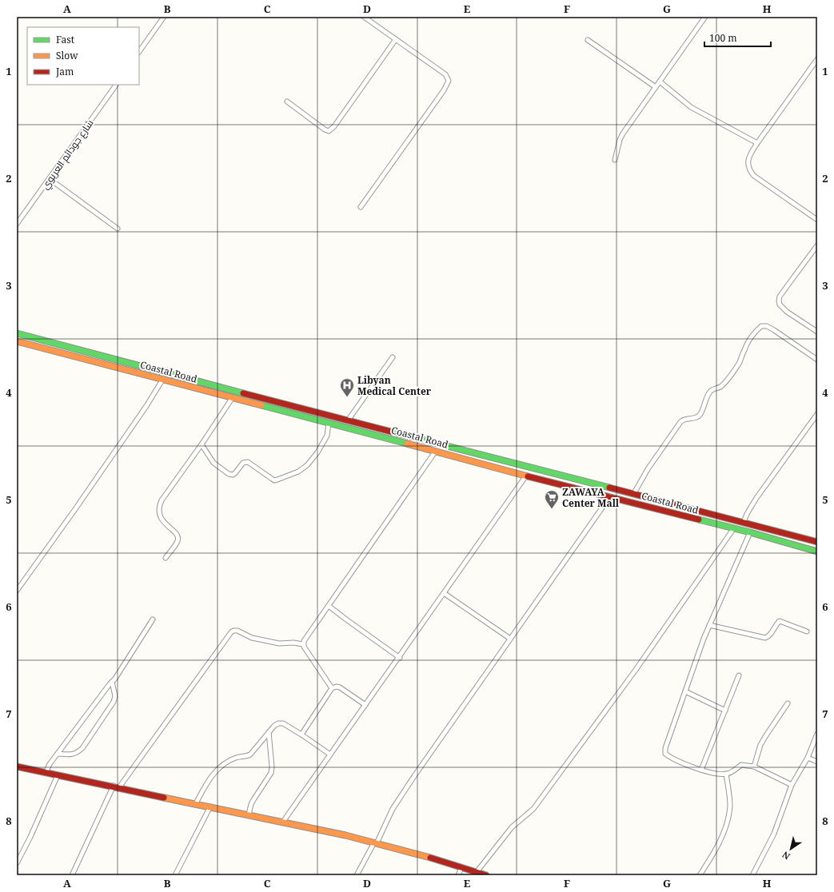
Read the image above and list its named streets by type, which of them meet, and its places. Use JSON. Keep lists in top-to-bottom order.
{
  "streets": {
    "main road": ["Coastal Road"],
    "street": ["شارع جودائم العريوي"]
  },
  "places": {
    "hospital": ["Libyan Medical Center"],
    "supermarket": ["ZAWAYA Center Mall"]
  },
  "legend": ["Fast", "Slow", "Jam"],
  "scale_bar": "100 m",
  "north": "bottom left",
  "grid": {
    "columns": [
      "A",
      "B",
      "C",
      "D",
      "E",
      "F",
      "G",
      "H"
    ],
    "rows": [
      "1",
      "2",
      "3",
      "4",
      "5",
      "6",
      "7",
      "8"
    ]
  }
}
